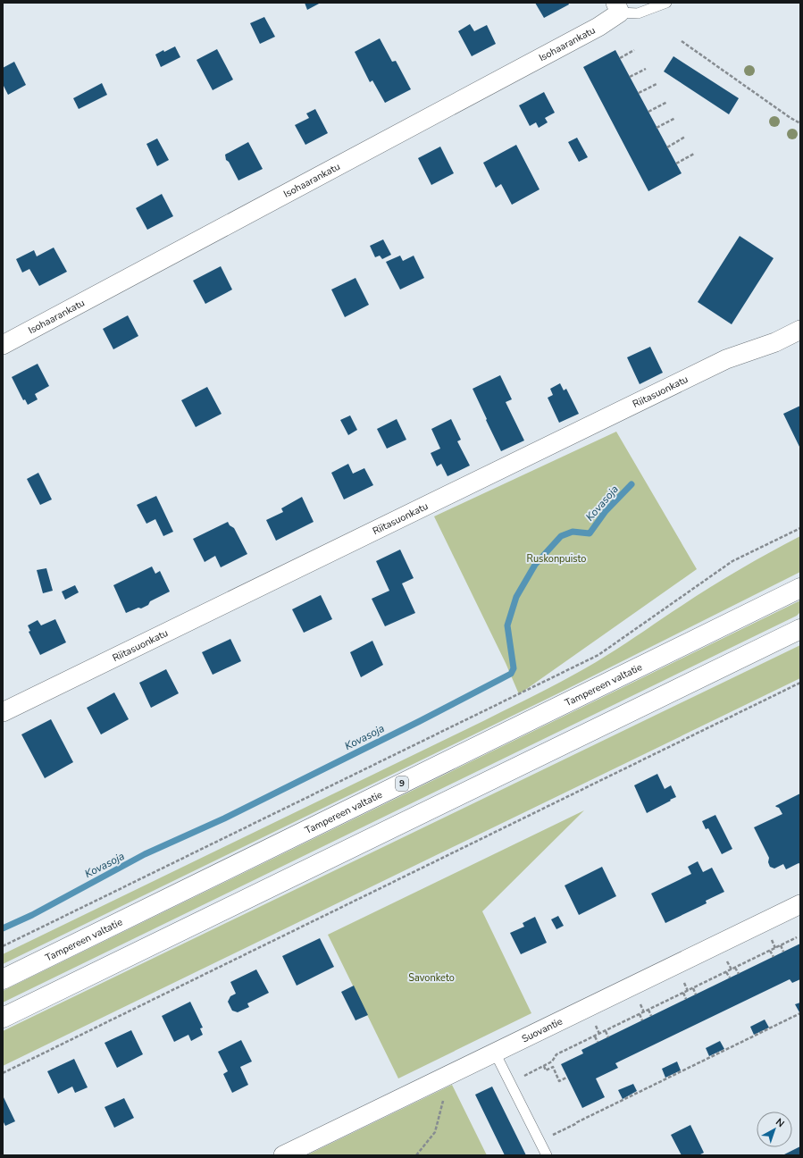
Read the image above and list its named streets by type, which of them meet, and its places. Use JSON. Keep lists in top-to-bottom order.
{
  "streets": {
    "highway": ["Tampereen valtatie", "9"],
    "street": ["Isohaarankatu", "Riitasuonkatu", "Suovantie"]
  },
  "water": ["Kovasoja"],
  "parks": ["Ruskonpuisto", "Savonketo"],
  "north": "top right"
}
